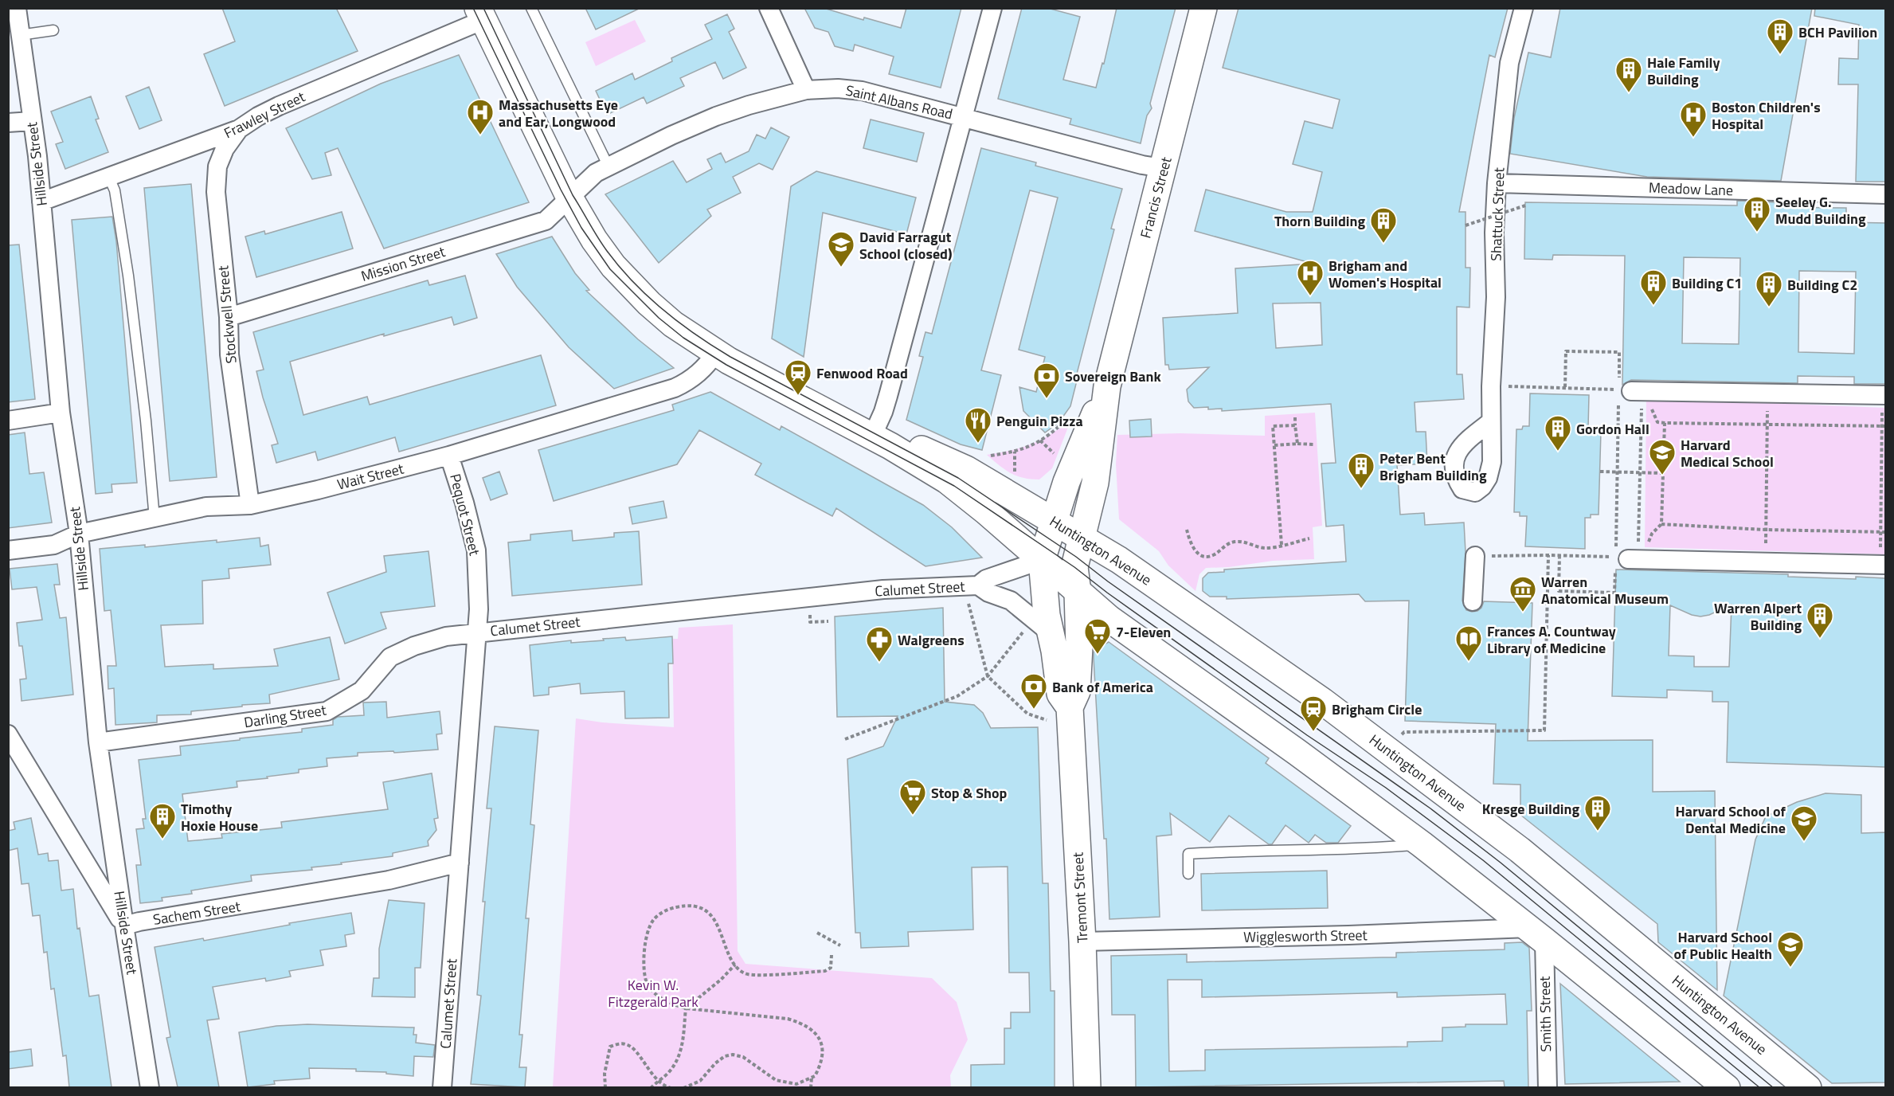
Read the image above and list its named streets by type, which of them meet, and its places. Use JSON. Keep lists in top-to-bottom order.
{
  "streets": {
    "main road": ["Francis Street", "Huntington Avenue", "Tremont Street"],
    "street": [
      "Saint Albans Road",
      "Frawley Street",
      "Hillside Street",
      "Meadow Lane",
      "Shattuck Street",
      "Mission Street",
      "Stockwell Street",
      "Wait Street",
      "Pequot Street",
      "Calumet Street",
      "Darling Street",
      "Sachem Street",
      "Wigglesworth Street",
      "Smith Street"
    ]
  },
  "crossings": [
    ["Saint Albans Road", "Francis Street"],
    ["Saint Albans Road", "Mission Street"],
    ["Saint Albans Road", "Huntington Avenue"],
    ["Frawley Street", "Hillside Street"],
    ["Frawley Street", "Stockwell Street"],
    ["Frawley Street", "Huntington Avenue"],
    ["Hillside Street", "Wait Street"],
    ["Hillside Street", "Darling Street"],
    ["Hillside Street", "Sachem Street"],
    ["Meadow Lane", "Shattuck Street"],
    ["Francis Street", "Huntington Avenue"],
    ["Francis Street", "Calumet Street"],
    ["Francis Street", "Tremont Street"],
    ["Mission Street", "Stockwell Street"],
    ["Mission Street", "Huntington Avenue"],
    ["Stockwell Street", "Wait Street"],
    ["Wait Street", "Pequot Street"],
    ["Wait Street", "Huntington Avenue"],
    ["Pequot Street", "Calumet Street"],
    ["Pequot Street", "Darling Street"],
    ["Huntington Avenue", "Calumet Street"],
    ["Huntington Avenue", "Tremont Street"],
    ["Huntington Avenue", "Wigglesworth Street"],
    ["Huntington Avenue", "Smith Street"],
    ["Calumet Street", "Darling Street"],
    ["Calumet Street", "Tremont Street"],
    ["Calumet Street", "Sachem Street"],
    ["Tremont Street", "Wigglesworth Street"],
    ["Wigglesworth Street", "Smith Street"]
  ],
  "parks": ["Kevin W. Fitzgerald Park"],
  "places": {
    "building": [
      "BCH Pavilion",
      "Hale Family Building",
      "Seeley G. Mudd Building",
      "Thorn Building",
      "Building C1",
      "Building C2",
      "Gordon Hall",
      "Peter Bent Brigham Building",
      "Warren Alpert Building",
      "Kresge Building",
      "Timothy Hoxie House"
    ],
    "hospital": ["Massachusetts Eye and Ear, Longwood", "Boston Children's Hospital", "Brigham and Women's Hospital"],
    "school or university": [
      "David Farragut School (closed)",
      "Harvard Medical School",
      "Harvard School of Dental Medicine",
      "Harvard School of Public Health"
    ],
    "station": ["Fenwood Road", "Brigham Circle"],
    "bank": ["Sovereign Bank", "Bank of America"],
    "restaurant": ["Penguin Pizza"],
    "museum": ["Warren Anatomical Museum"],
    "supermarket": ["7-Eleven", "Stop & Shop"],
    "library": ["Frances A. Countway Library of Medicine"],
    "pharmacy": ["Walgreens"]
  }
}
